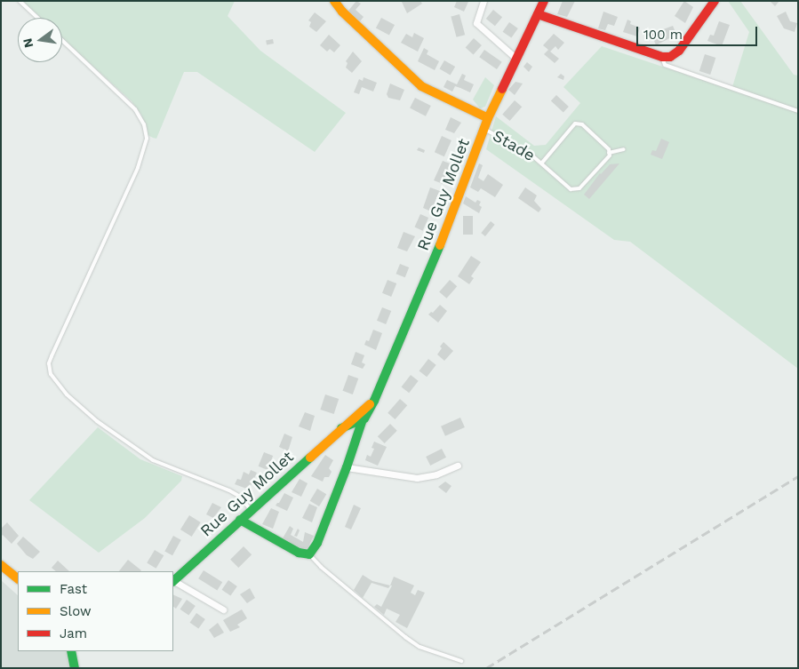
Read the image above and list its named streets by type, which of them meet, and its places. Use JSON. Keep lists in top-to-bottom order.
{
  "streets": {
    "street": ["Rue Guy Mollet"],
    "lane": ["Stade"]
  },
  "crossings": [
    ["Stade", "Rue Guy Mollet"]
  ],
  "legend": ["Fast", "Slow", "Jam"],
  "scale_bar": "100 m",
  "north": "left"
}
